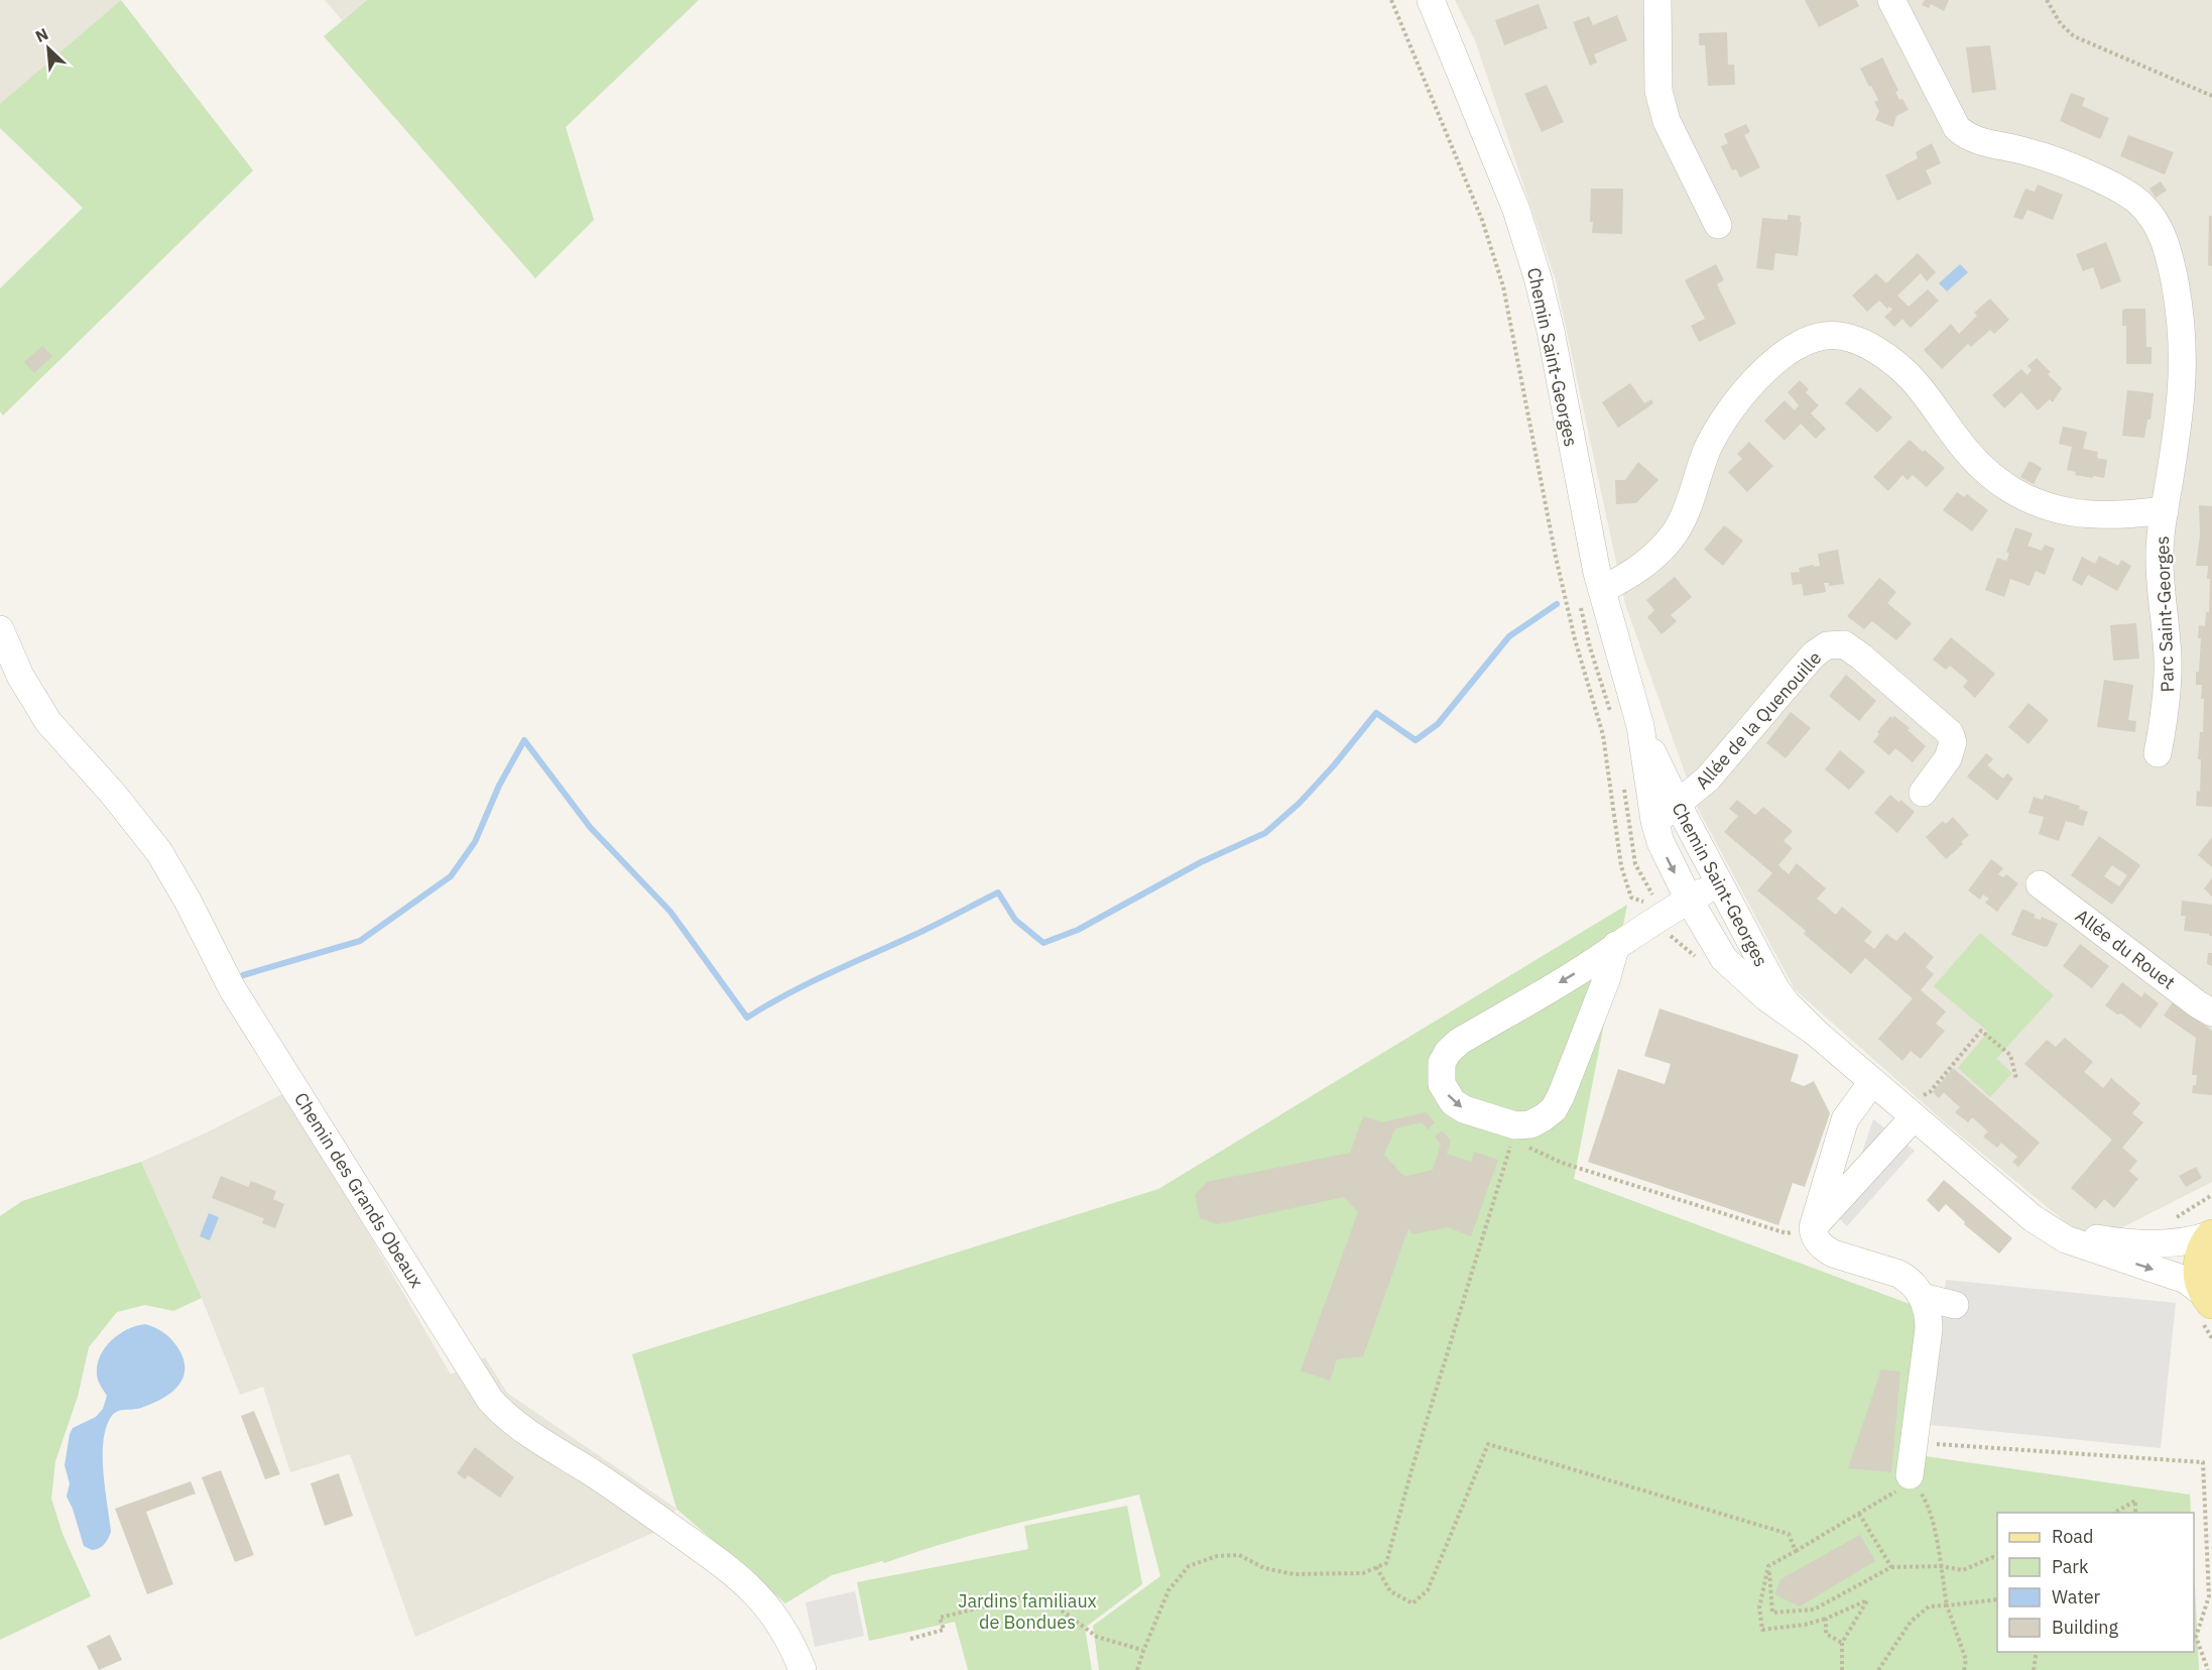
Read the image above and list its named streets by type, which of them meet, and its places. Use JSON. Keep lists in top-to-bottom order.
{
  "streets": {
    "street": [
      "Chemin Saint-Georges",
      "Parc Saint-Georges",
      "Allée de la Quenouille",
      "Allée du Rouet",
      "Chemin des Grands Obeaux"
    ]
  },
  "crossings": [
    ["Chemin Saint-Georges", "Parc Saint-Georges"],
    ["Chemin Saint-Georges", "Allée de la Quenouille"]
  ],
  "parks": ["Jardins familiaux de Bondues"],
  "legend": [
    "Road",
    "Park",
    "Water",
    "Building"
  ],
  "north": "top left"
}
